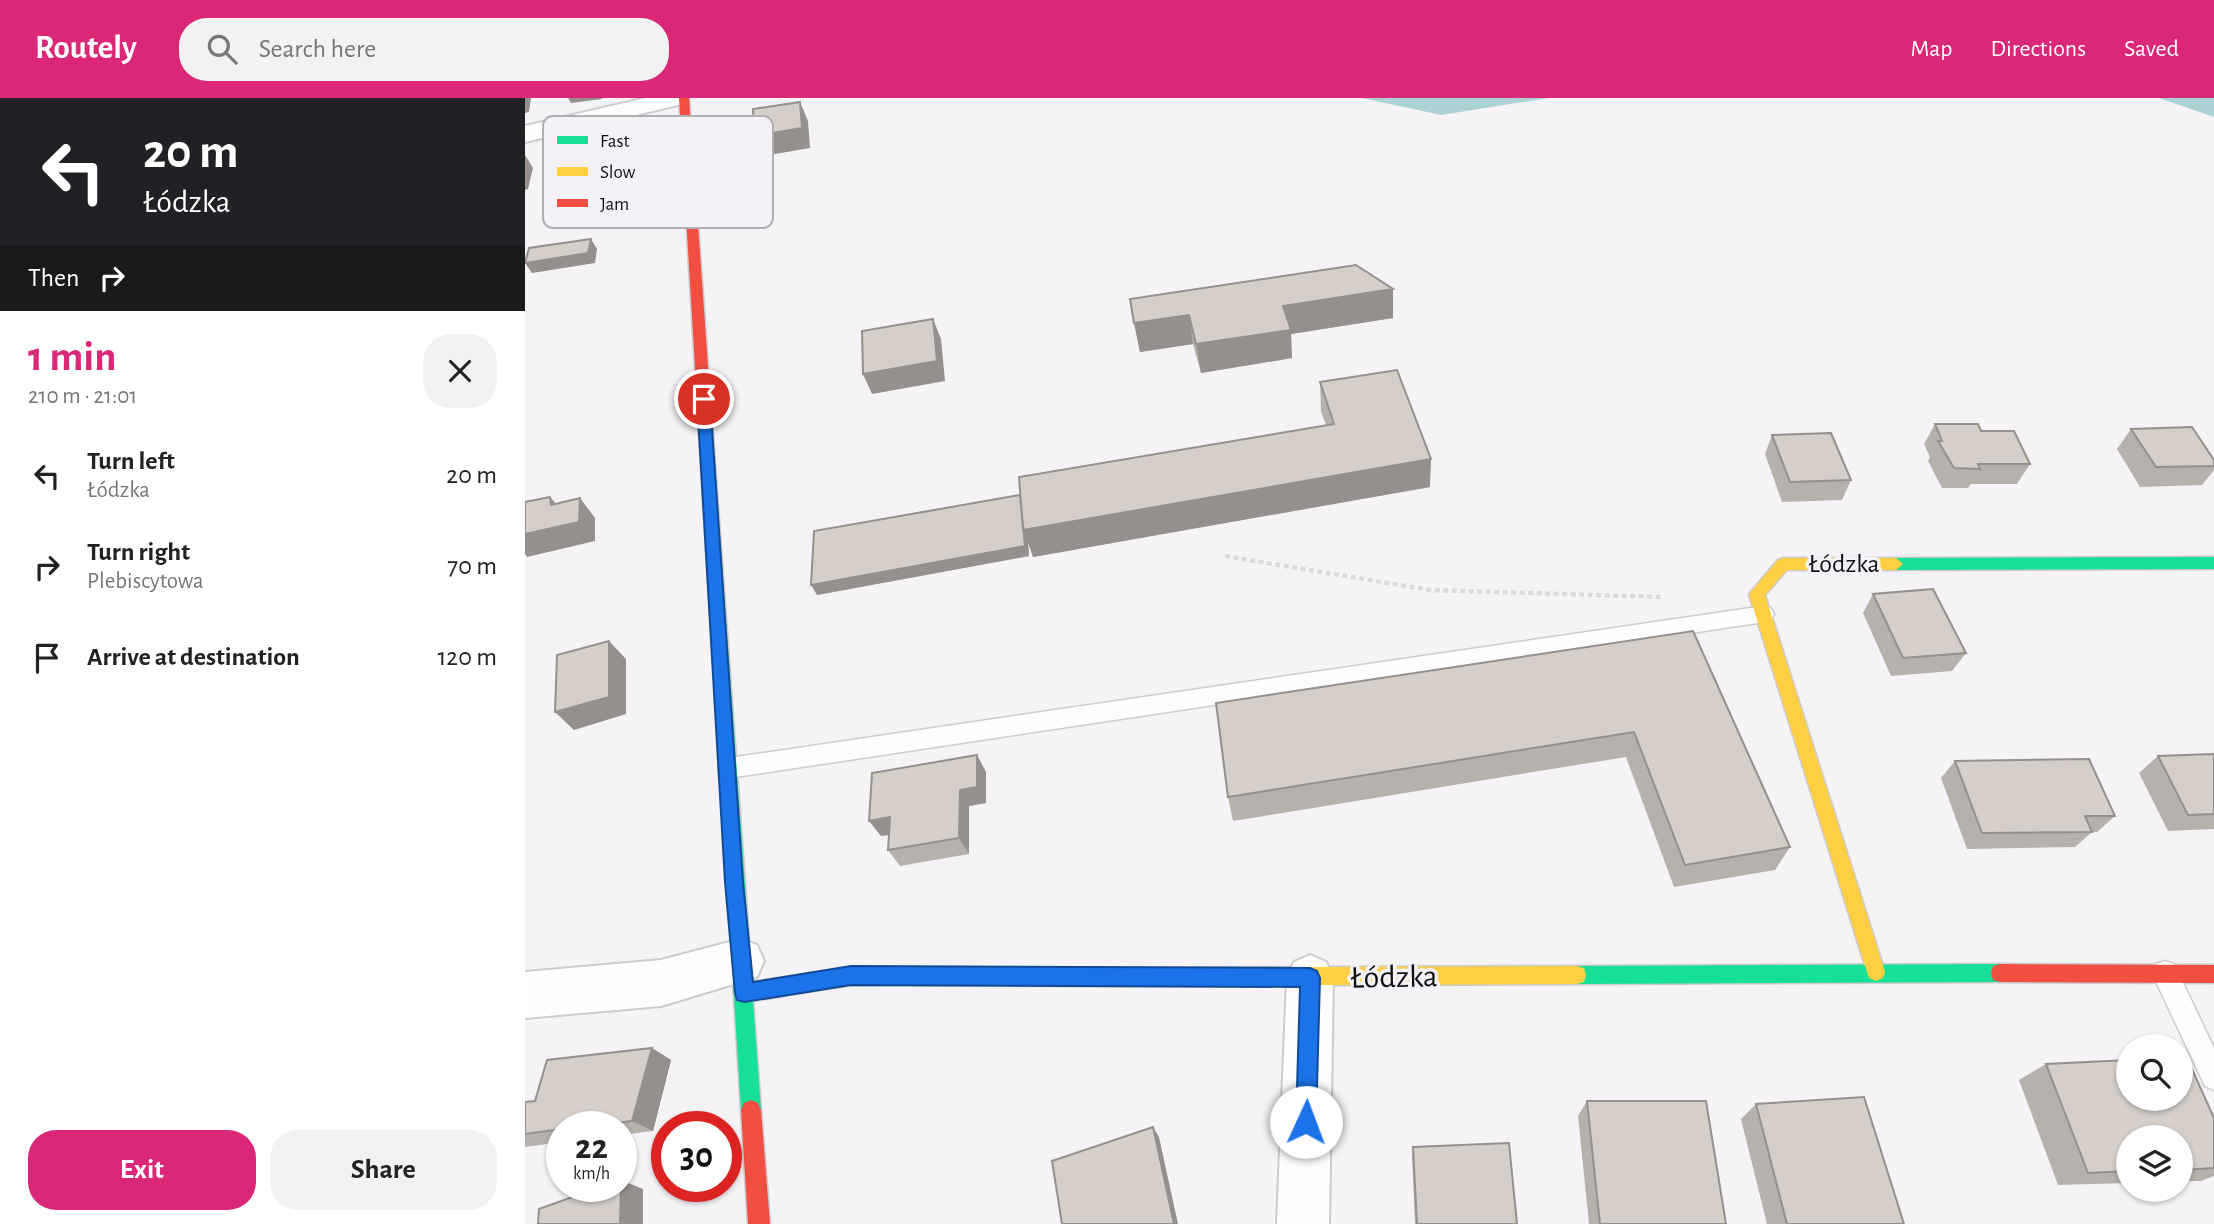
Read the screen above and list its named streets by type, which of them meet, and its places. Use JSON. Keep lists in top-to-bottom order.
{
  "streets": {
    "street": ["Łódzka"]
  },
  "legend": ["Fast", "Slow", "Jam"],
  "page": {
    "header": "Routely",
    "search": "Search here",
    "nav": ["Map", "Directions", "Saved"],
    "turn": ["20 m", "Łódzka"],
    "then": "Then",
    "heading": ["1 min", "210 m · 21:01"],
    "list": [
      {
        "name": "Turn left",
        "note": "Łódzka",
        "value": "20 m"
      },
      {
        "name": "Turn right",
        "note": "Plebiscytowa",
        "value": "70 m"
      },
      {
        "name": "Arrive at destination",
        "value": "120 m"
      }
    ],
    "speed": "22 km/h",
    "limit": "30",
    "buttons": ["Exit", "Share"]
  }
}
